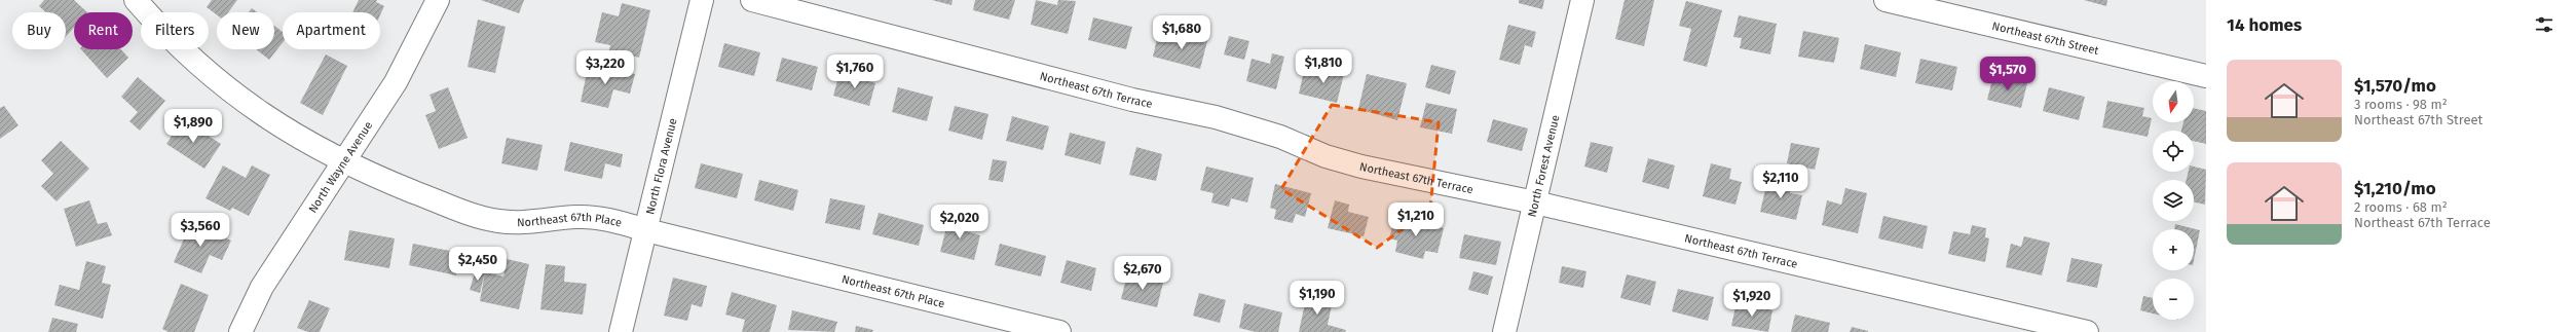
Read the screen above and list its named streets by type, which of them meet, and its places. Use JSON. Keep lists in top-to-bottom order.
{
  "streets": {
    "street": [
      "Northeast 67th Street",
      "Northeast 67th Terrace",
      "North Wayne Avenue",
      "North Flora Avenue",
      "North Forest Avenue",
      "Northeast 67th Place"
    ]
  },
  "crossings": [
    ["Northeast 67th Terrace", "North Forest Avenue"],
    ["North Wayne Avenue", "Northeast 67th Place"],
    ["North Flora Avenue", "Northeast 67th Place"]
  ],
  "north": "bottom",
  "page": {
    "heading": "14 homes",
    "chip": [
      "Buy",
      "Rent",
      "Filters",
      "New",
      "Apartment"
    ],
    "price": [
      "$1,680",
      "$1,810",
      "$3,220",
      "$1,760",
      "$1,570",
      "$1,890",
      "$2,110",
      "$1,210",
      "$2,020",
      "$3,560",
      "$2,450",
      "$2,670",
      "$1,190",
      "$1,920"
    ],
    "list": [
      {
        "name": "$1,570/mo",
        "note": "3 rooms · 98 m² · Northeast 67th Street"
      },
      {
        "name": "$1,210/mo",
        "note": "2 rooms · 68 m² · Northeast 67th Terrace"
      }
    ],
    "map_buttons": ["+", "−"]
  }
}
